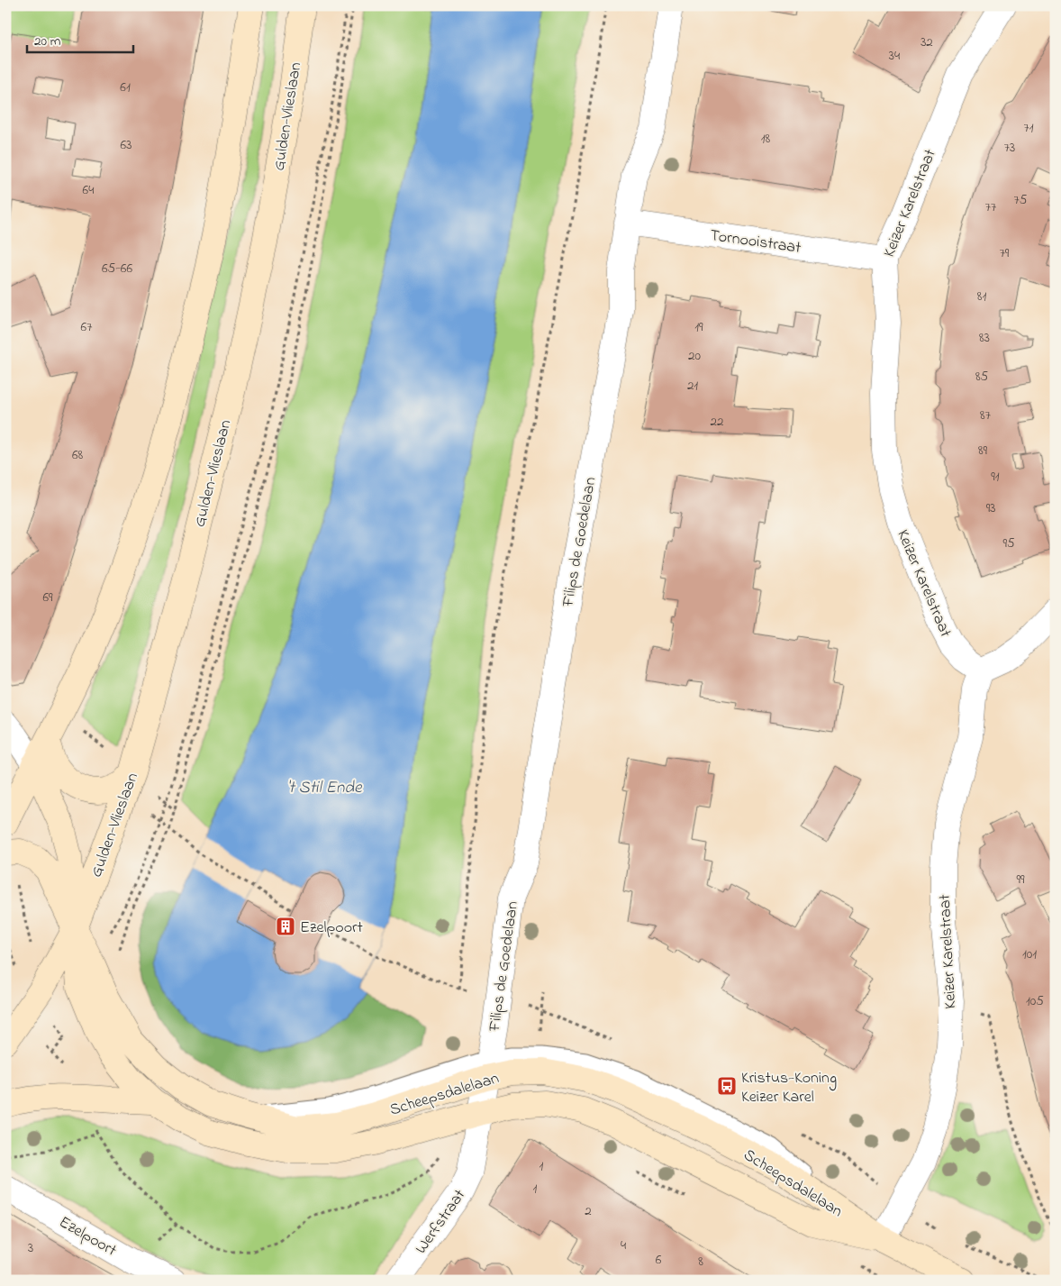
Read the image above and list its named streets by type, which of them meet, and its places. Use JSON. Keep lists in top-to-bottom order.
{
  "streets": {
    "main road": ["Gulden-Vlieslaan", "Scheepsdalelaan"],
    "street": [
      "Keizer Karelstraat",
      "Tornooistraat",
      "Filips de Goedelaan",
      "Werfstraat",
      "Ezelpoort"
    ]
  },
  "crossings": [
    ["Gulden-Vlieslaan", "Scheepsdalelaan"],
    ["Keizer Karelstraat", "Tornooistraat"],
    ["Keizer Karelstraat", "Scheepsdalelaan"],
    ["Tornooistraat", "Filips de Goedelaan"],
    ["Filips de Goedelaan", "Scheepsdalelaan"],
    ["Filips de Goedelaan", "Werfstraat"],
    ["Scheepsdalelaan", "Werfstraat"]
  ],
  "water": ["'t Stil Ende"],
  "places": {
    "building": ["Ezelpoort"],
    "bus stop": ["Kristus-Koning Keizer Karel"]
  },
  "house_numbers": [
    "32",
    "34",
    "61",
    "71",
    "18",
    "63",
    "73",
    "64",
    "75",
    "77",
    "79",
    "65-66",
    "81",
    "67",
    "19",
    "83",
    "20",
    "85",
    "21",
    "87",
    "22",
    "89",
    "68",
    "91",
    "93",
    "95",
    "69",
    "99",
    "101",
    "105",
    "1",
    "1",
    "2",
    "4",
    "3",
    "6",
    "8"
  ],
  "scale_bar": "20 m"
}
